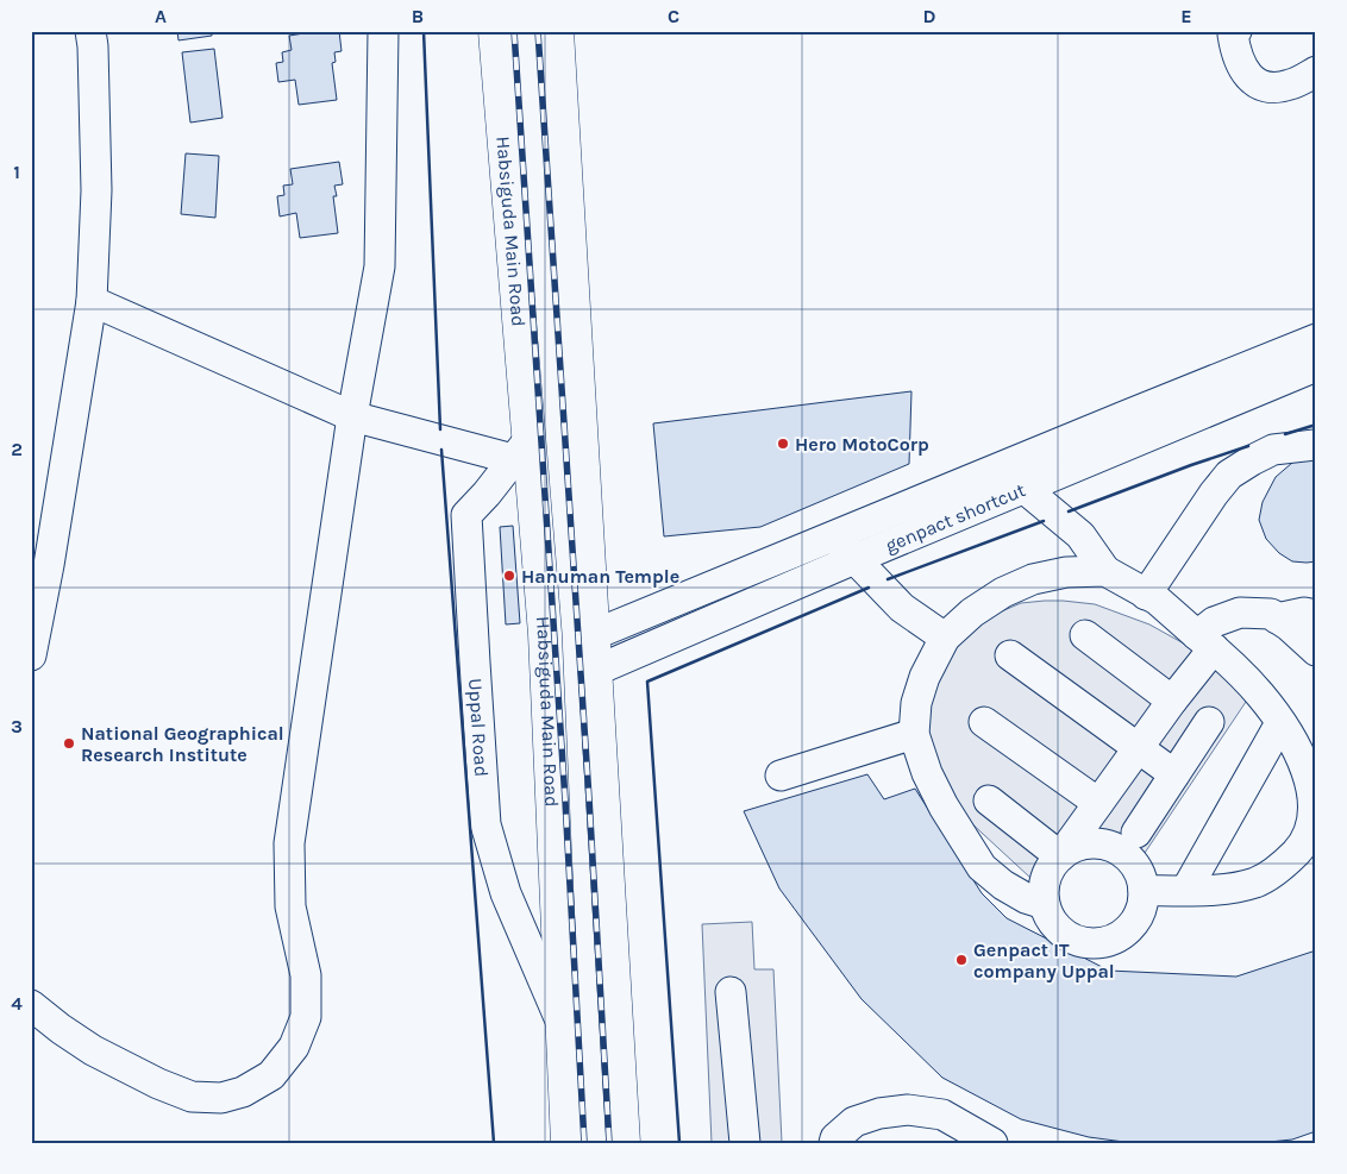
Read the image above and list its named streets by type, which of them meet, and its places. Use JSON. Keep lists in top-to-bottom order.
{
  "streets": {
    "main road": ["Habsiguda Main Road"],
    "street": ["genpact shortcut", "Uppal Road"]
  },
  "crossings": [
    ["Habsiguda Main Road", "Uppal Road"]
  ],
  "places": [
    "Hero MotoCorp",
    "Hanuman Temple",
    "National Geographical Research Institute",
    "Genpact IT company Uppal"
  ],
  "grid": {
    "columns": [
      "A",
      "B",
      "C",
      "D",
      "E"
    ],
    "rows": [
      "1",
      "2",
      "3",
      "4"
    ]
  }
}
